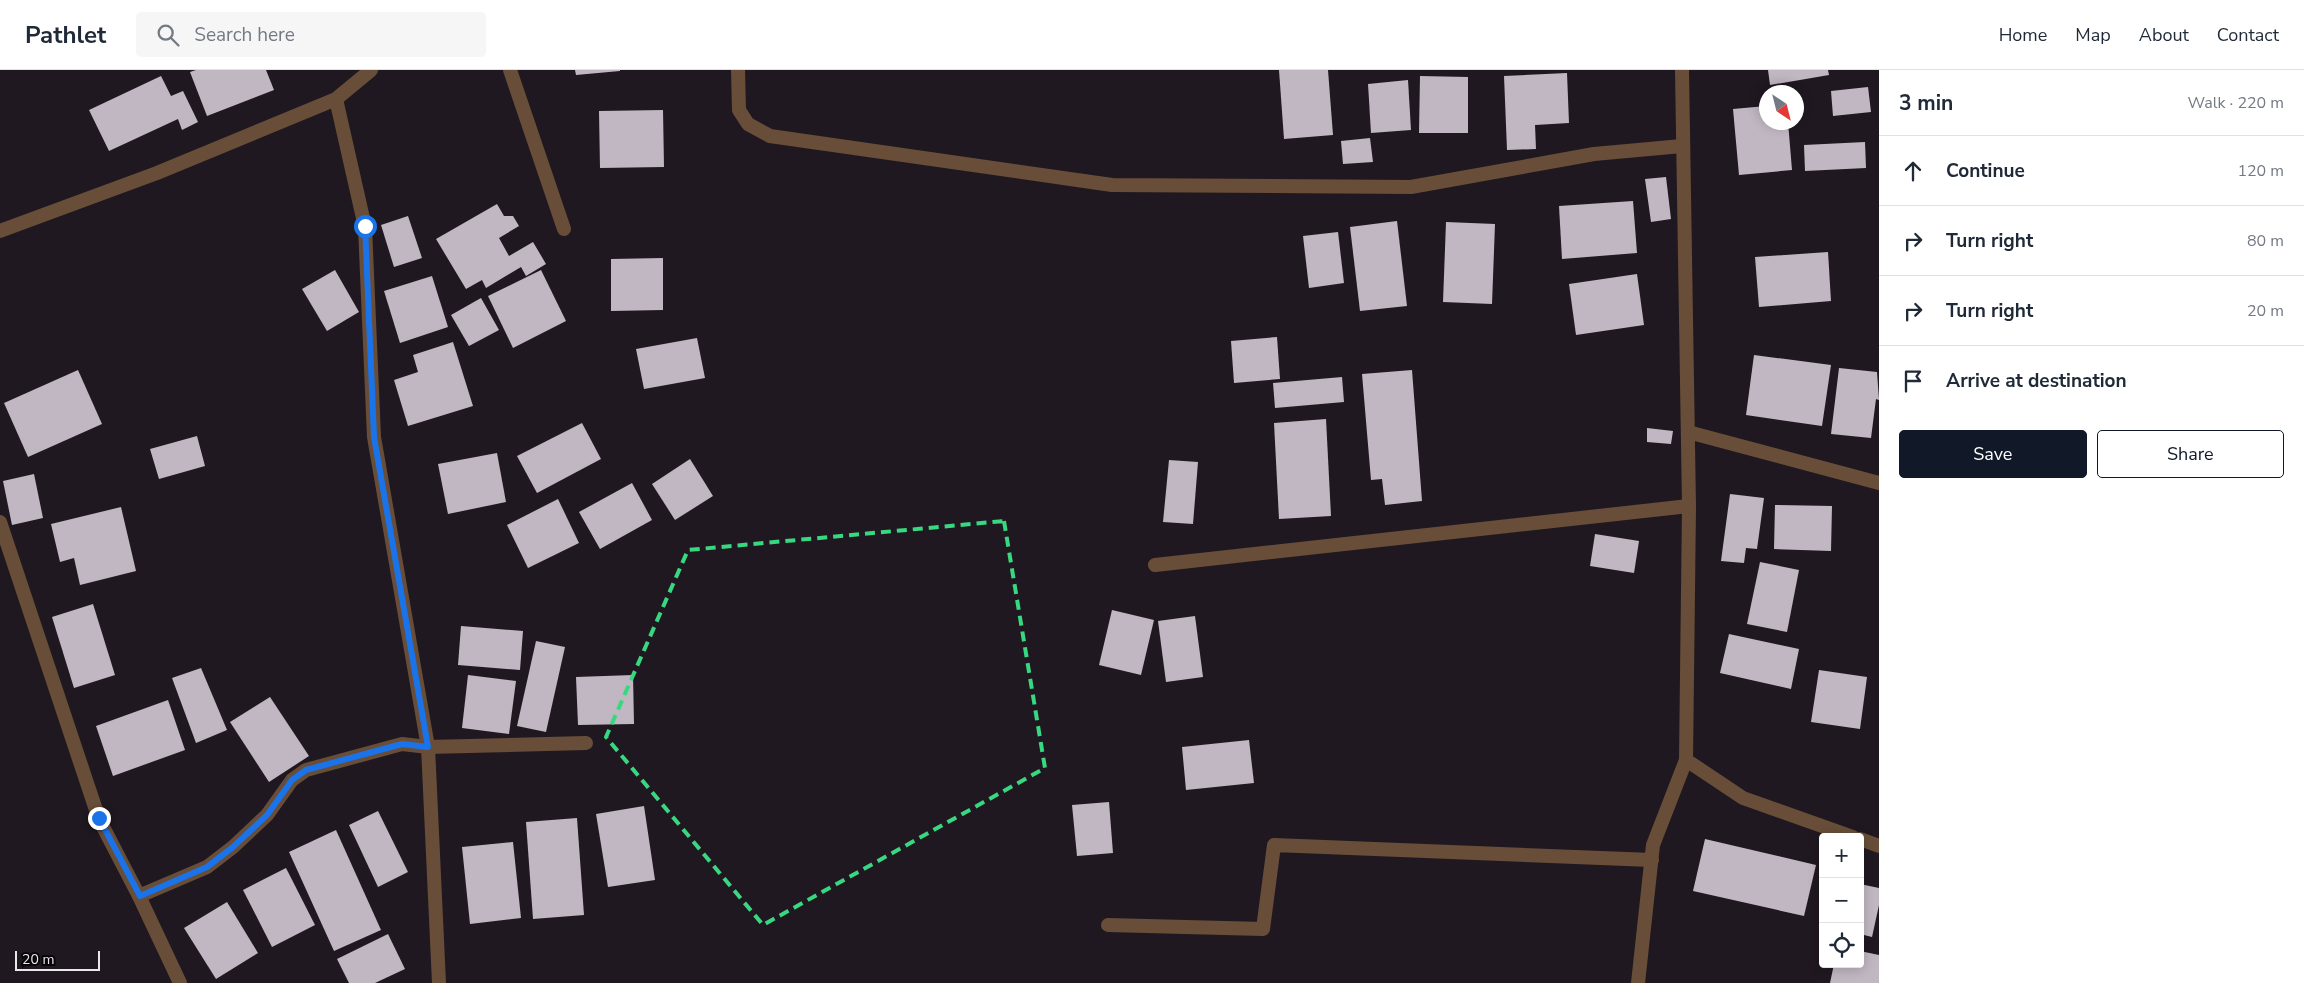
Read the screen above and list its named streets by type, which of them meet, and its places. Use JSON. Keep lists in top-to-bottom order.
{
  "scale_bar": "20 m",
  "north": "bottom right",
  "page": {
    "header": "Pathlet",
    "search": "Search here",
    "nav": [
      "Home",
      "Map",
      "About",
      "Contact"
    ],
    "heading": ["3 min", "Walk · 220 m"],
    "list": [
      ["Continue", "120 m"],
      ["Turn right", "80 m"],
      ["Turn right", "20 m"],
      "Arrive at destination"
    ],
    "buttons": ["Save", "Share"],
    "map_buttons": ["+", "−"],
    "scale": "20 m"
  }
}
